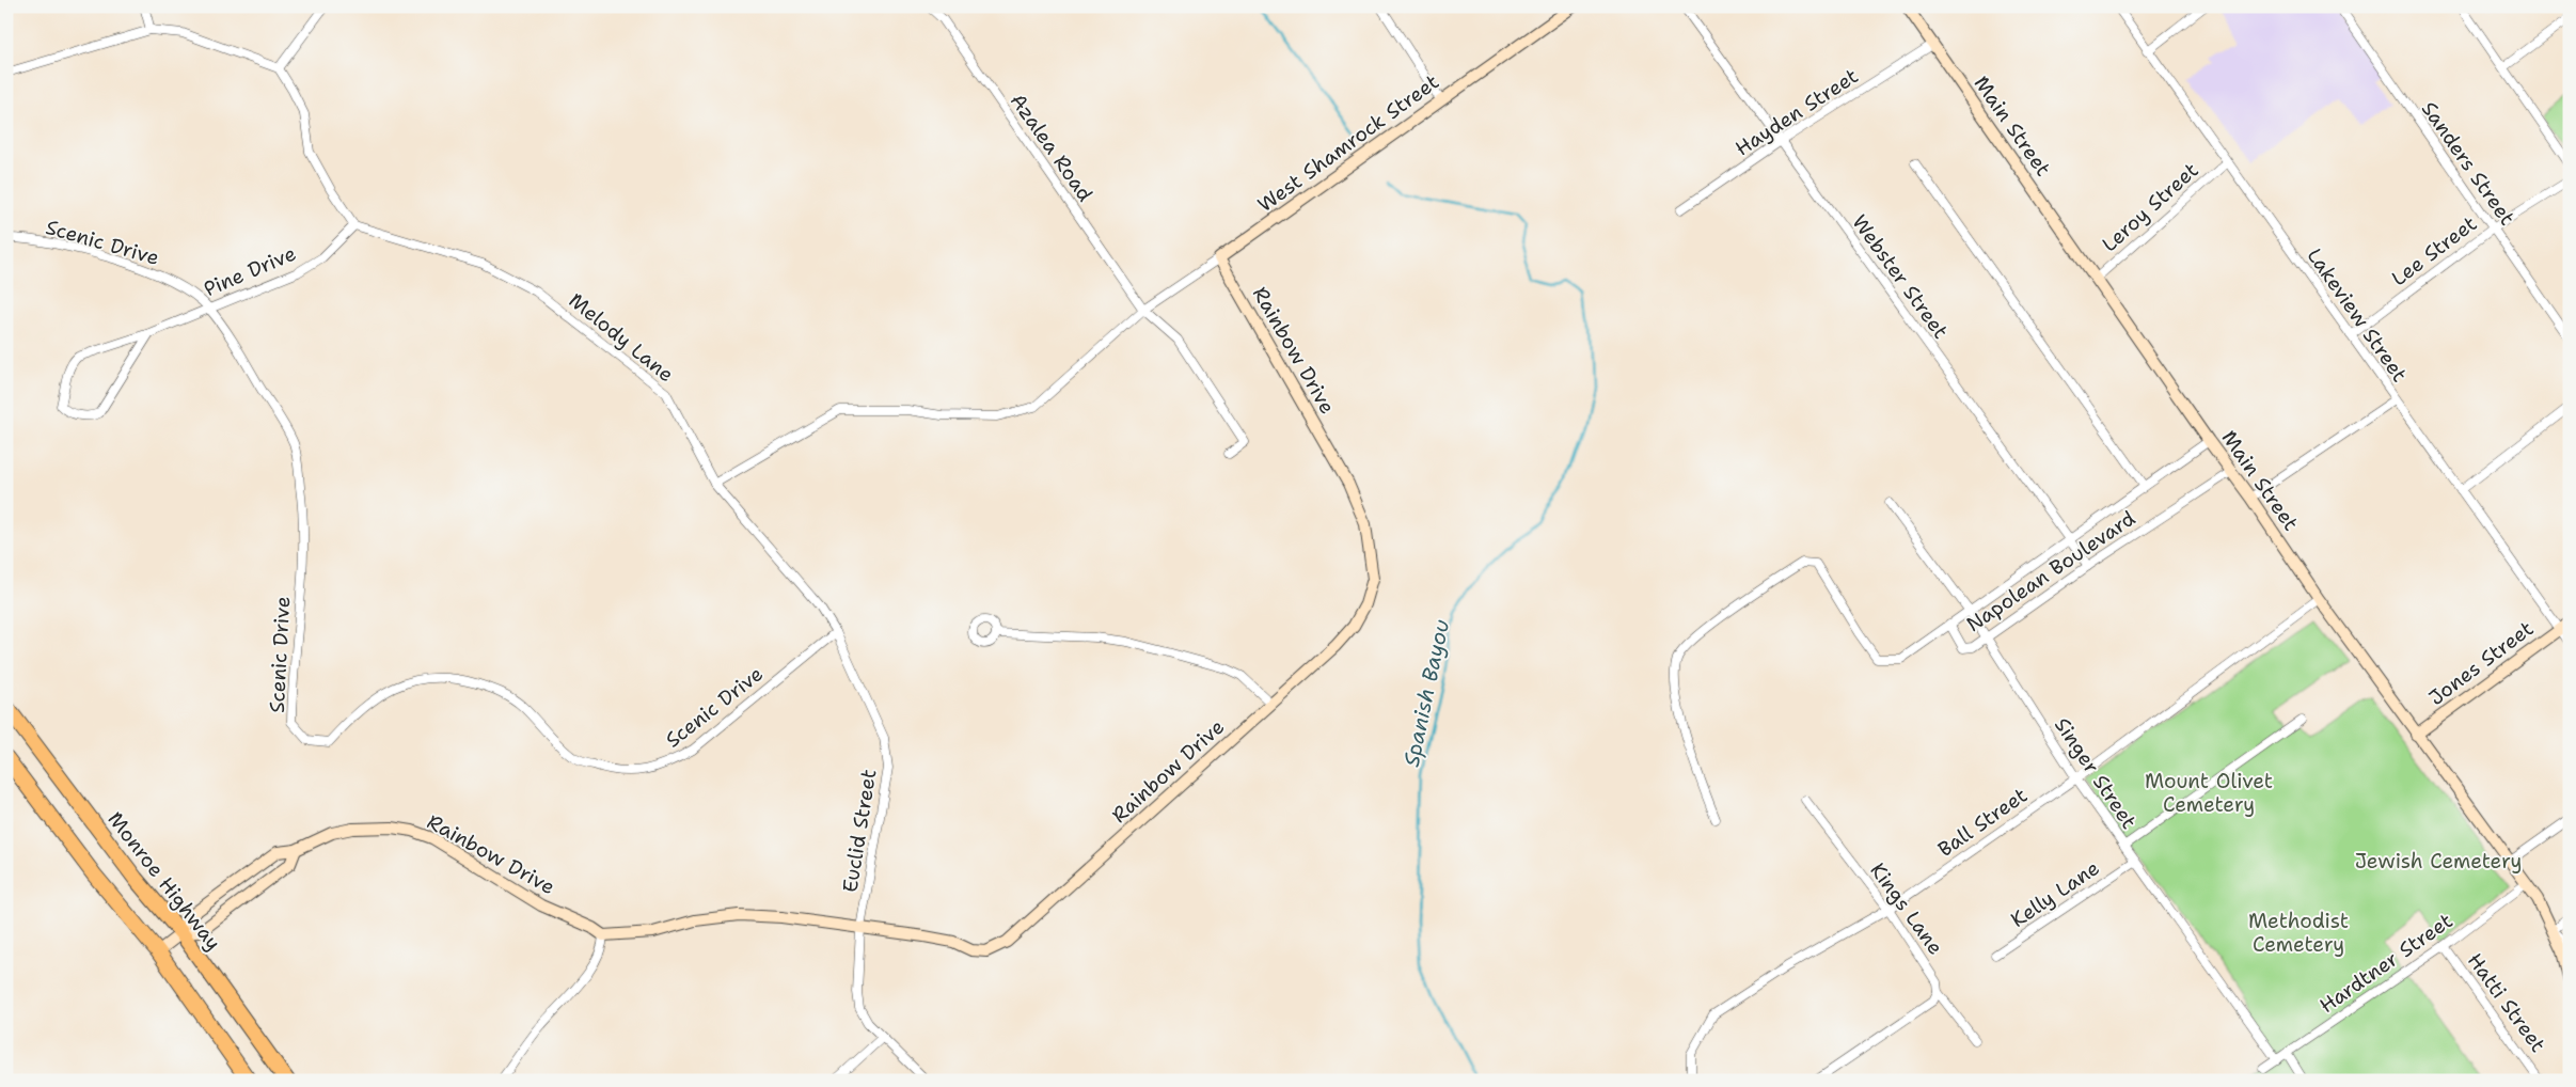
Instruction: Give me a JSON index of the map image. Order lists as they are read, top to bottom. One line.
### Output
{"streets":{"highway":["Monroe Highway"],"street":["Hayden Street","Main Street","West Shamrock Street","Azalea Road","Sanders Street","Leroy Street","Scenic Drive","Lee Street","Pine Drive","Webster Street","Lakeview Street","Melody Lane","Rainbow Drive","Napolean Boulevard","Jones Street","Singer Street","Ball Street","Euclid Street","Kelly Lane","Kings Lane","Hardtner Street","Hatti Street"]},"crossings":[["Hayden Street","Main Street"],["Hayden Street","Webster Street"],["Main Street","Leroy Street"],["Main Street","Napolean Boulevard"],["Main Street","Jones Street"],["Main Street","Ball Street"],["Main Street","Hardtner Street"],["West Shamrock Street","Azalea Road"],["West Shamrock Street","Melody Lane"],["West Shamrock Street","Rainbow Drive"],["Sanders Street","Lee Street"],["Leroy Street","Lakeview Street"],["Scenic Drive","Pine Drive"],["Scenic Drive","Melody Lane"],["Scenic Drive","Euclid Street"],["Lee Street","Lakeview Street"],["Pine Drive","Melody Lane"],["Webster Street","Napolean Boulevard"],["Lakeview Street","Jones Street"],["Melody Lane","Euclid Street"],["Rainbow Drive","Euclid Street"],["Rainbow Drive","Monroe Highway"],["Napolean Boulevard","Singer Street"],["Singer Street","Ball Street"],["Singer Street","Kelly Lane"],["Singer Street","Hardtner Street"],["Ball Street","Kings Lane"],["Hardtner Street","Hatti Street"]],"water":["Spanish Bayou"],"parks":["Mount Olivet Cemetery","Jewish Cemetery","Methodist Cemetery"]}
